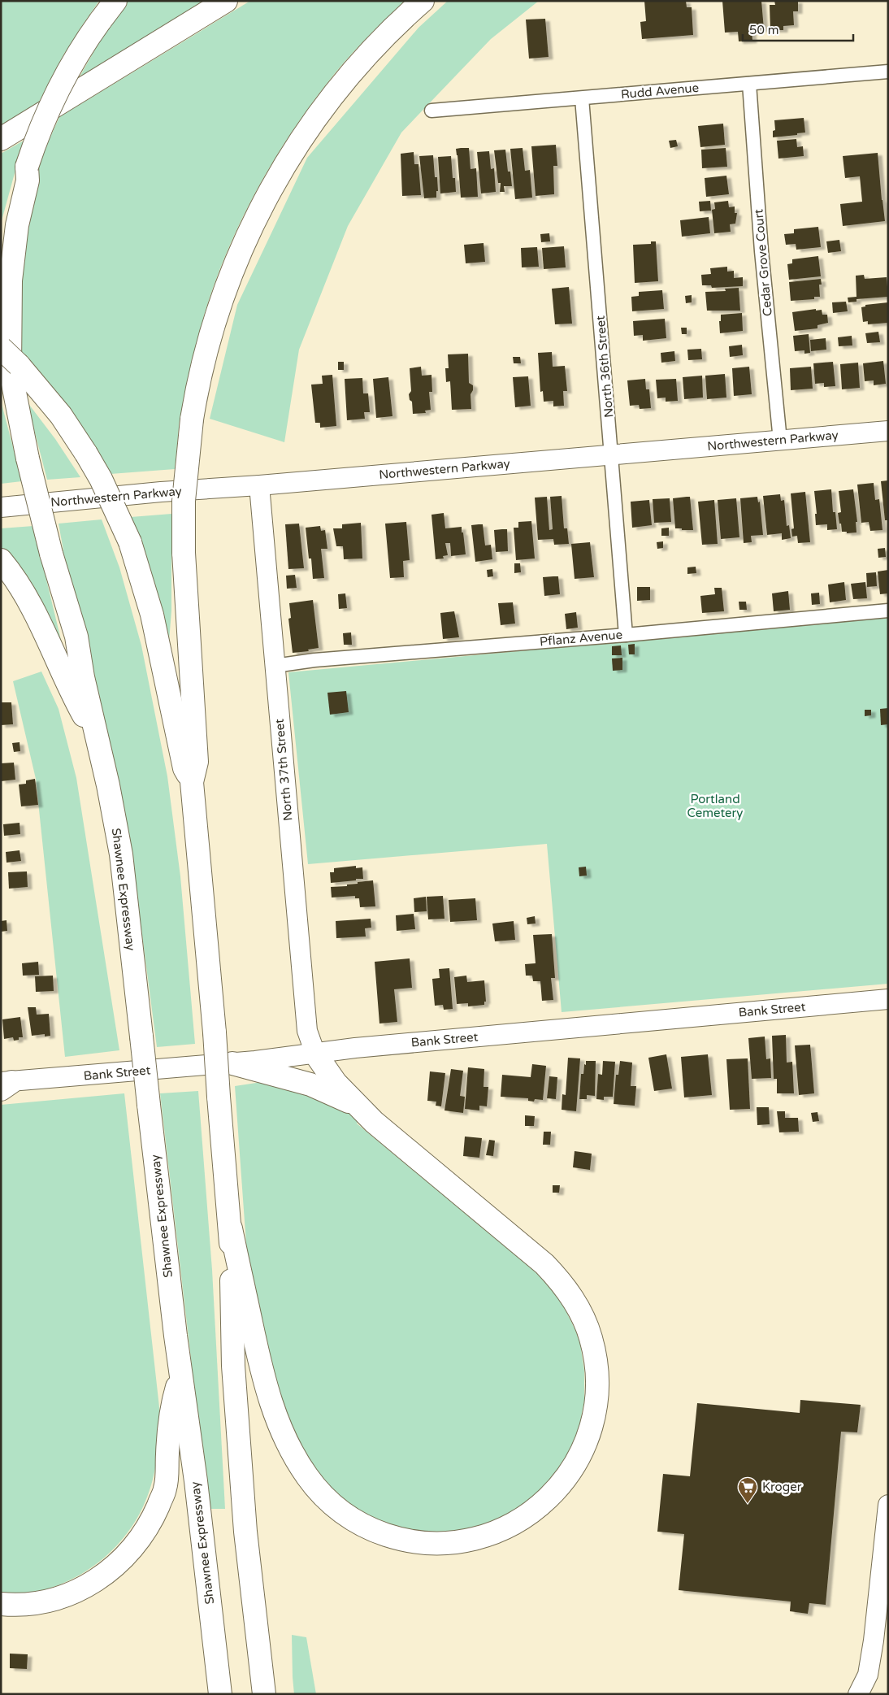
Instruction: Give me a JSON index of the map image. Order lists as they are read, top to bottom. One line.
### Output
{"streets":{"highway":["Shawnee Expressway"],"street":["Rudd Avenue","Cedar Grove Court","North 36th Street","Northwestern Parkway","Pflanz Avenue","North 37th Street","Bank Street"]},"crossings":[["Rudd Avenue","Cedar Grove Court"],["Rudd Avenue","North 36th Street"],["Cedar Grove Court","Northwestern Parkway"],["North 36th Street","Northwestern Parkway"],["North 36th Street","Pflanz Avenue"],["Northwestern Parkway","North 37th Street"],["Pflanz Avenue","North 37th Street"],["North 37th Street","Bank Street"]],"parks":["Portland Cemetery"],"places":{"supermarket":["Kroger"]},"scale_bar":"50 m"}
